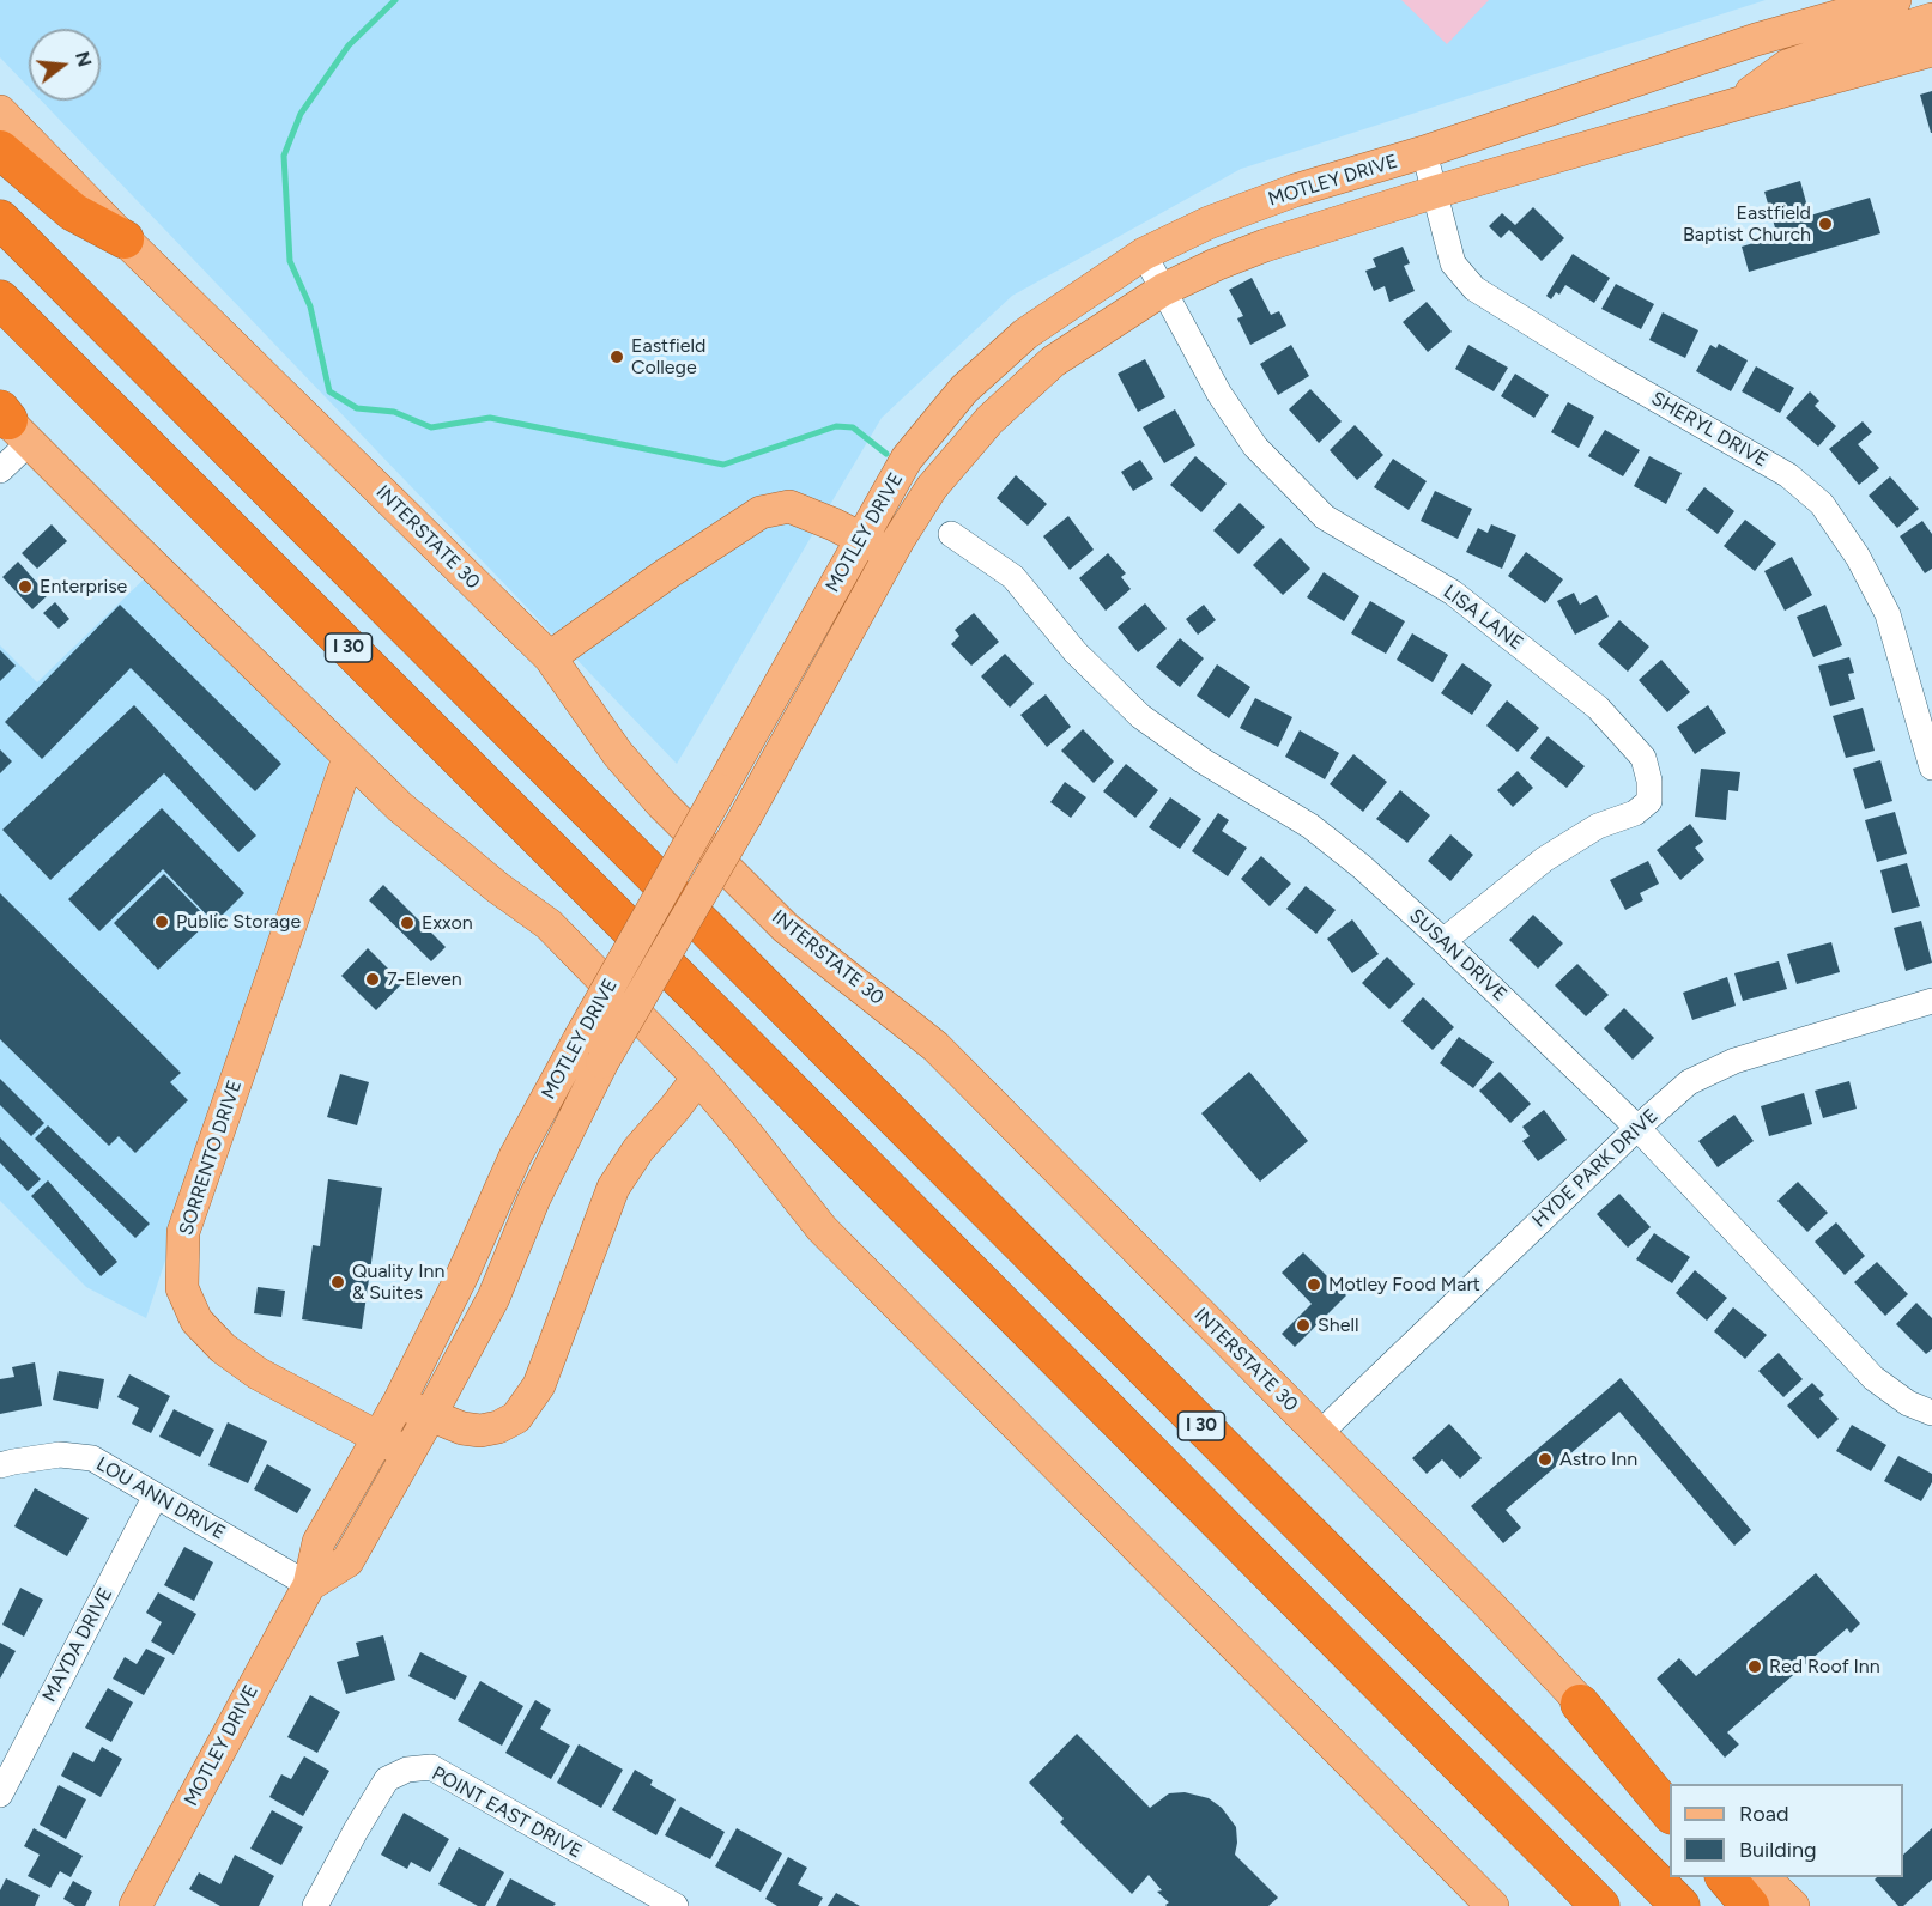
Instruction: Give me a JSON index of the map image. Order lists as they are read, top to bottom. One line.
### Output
{"streets":{"highway":["I 30"],"main road":["MOTLEY DRIVE","INTERSTATE 30","SORRENTO DRIVE"],"street":["SHERYL DRIVE","LISA LANE","SUSAN DRIVE","HYDE PARK DRIVE","LOU ANN DRIVE","MAYDA DRIVE","POINT EAST DRIVE"]},"crossings":[["MOTLEY DRIVE","SHERYL DRIVE"],["MOTLEY DRIVE","LISA LANE"],["MOTLEY DRIVE","SORRENTO DRIVE"],["MOTLEY DRIVE","LOU ANN DRIVE"],["INTERSTATE 30","HYDE PARK DRIVE"],["LISA LANE","SUSAN DRIVE"],["SUSAN DRIVE","HYDE PARK DRIVE"],["LOU ANN DRIVE","MAYDA DRIVE"]],"places":["Eastfield Baptist Church","Eastfield College","Enterprise","Public Storage","Exxon","7-Eleven","Quality Inn & Suites","Motley Food Mart","Shell","Astro Inn","Red Roof Inn"],"legend":["Road","Building"],"north":"right"}
